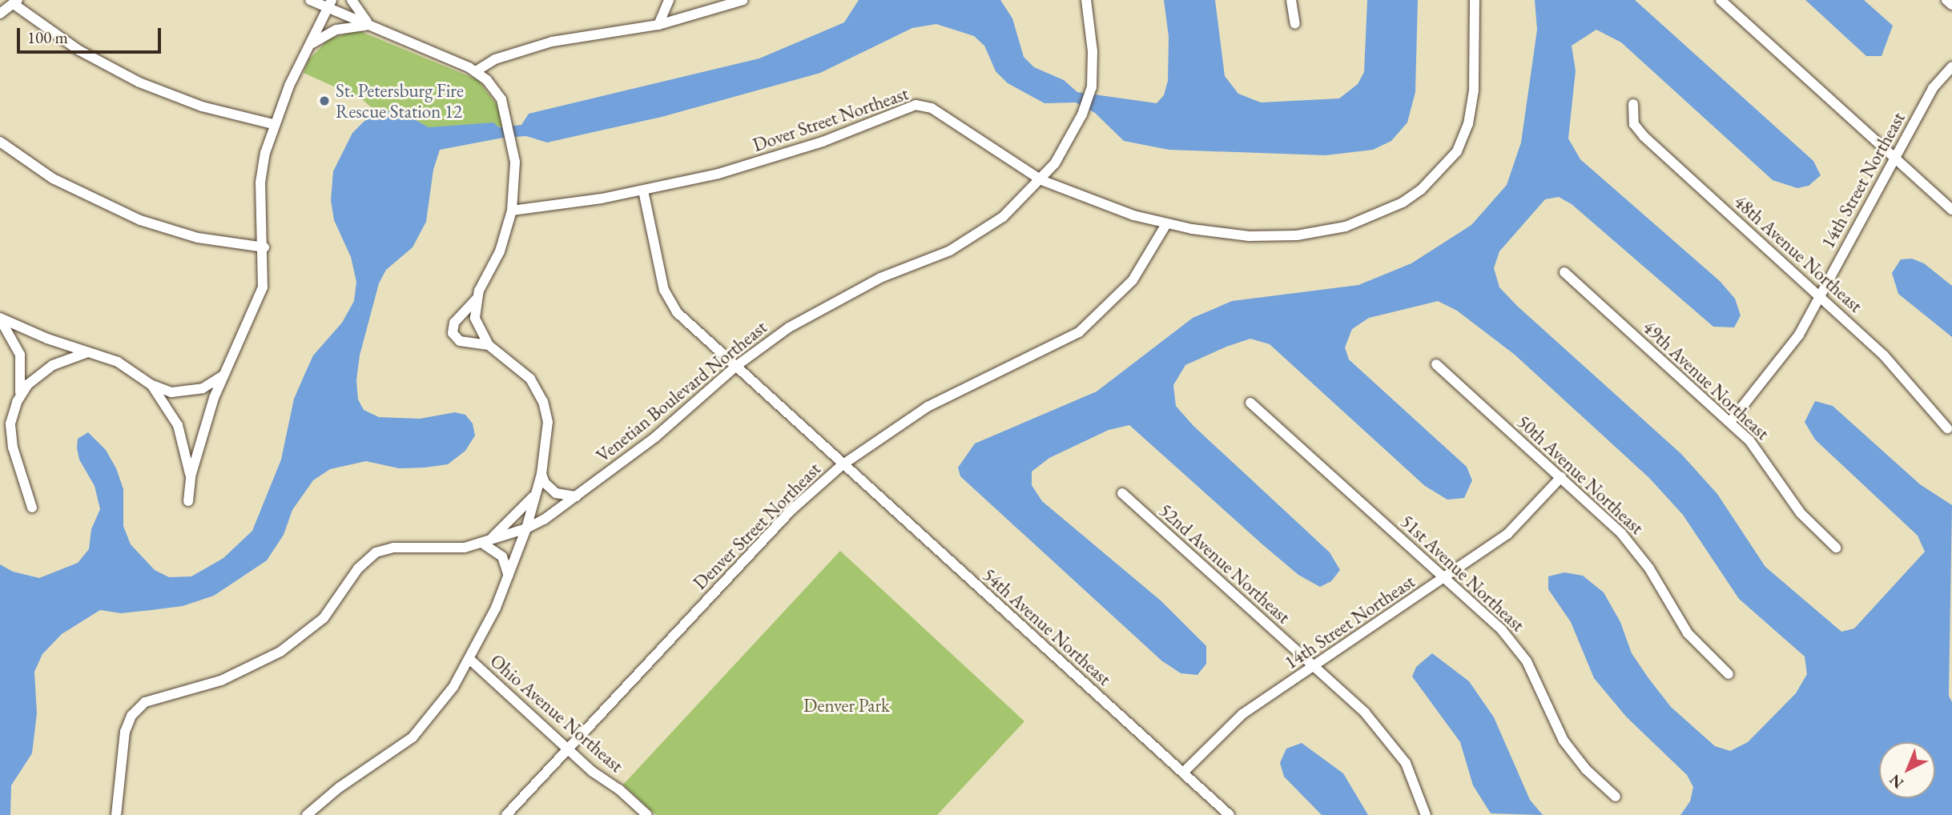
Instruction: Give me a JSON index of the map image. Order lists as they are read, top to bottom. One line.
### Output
{"streets":{"street":["Dover Street Northeast","14th Street Northeast","48th Avenue Northeast","49th Avenue Northeast","Venetian Boulevard Northeast","50th Avenue Northeast","Denver Street Northeast","52nd Avenue Northeast","51st Avenue Northeast","54th Avenue Northeast","Ohio Avenue Northeast"]},"crossings":[["Dover Street Northeast","Venetian Boulevard Northeast"],["Dover Street Northeast","Denver Street Northeast"],["Dover Street Northeast","54th Avenue Northeast"],["14th Street Northeast","48th Avenue Northeast"],["14th Street Northeast","49th Avenue Northeast"],["14th Street Northeast","50th Avenue Northeast"],["14th Street Northeast","52nd Avenue Northeast"],["14th Street Northeast","51st Avenue Northeast"],["14th Street Northeast","54th Avenue Northeast"],["Venetian Boulevard Northeast","54th Avenue Northeast"],["Denver Street Northeast","54th Avenue Northeast"],["Denver Street Northeast","Ohio Avenue Northeast"]],"parks":["Denver Park"],"places":["St. Petersburg Fire Rescue Station 12"],"scale_bar":"100 m","north":"bottom left"}
